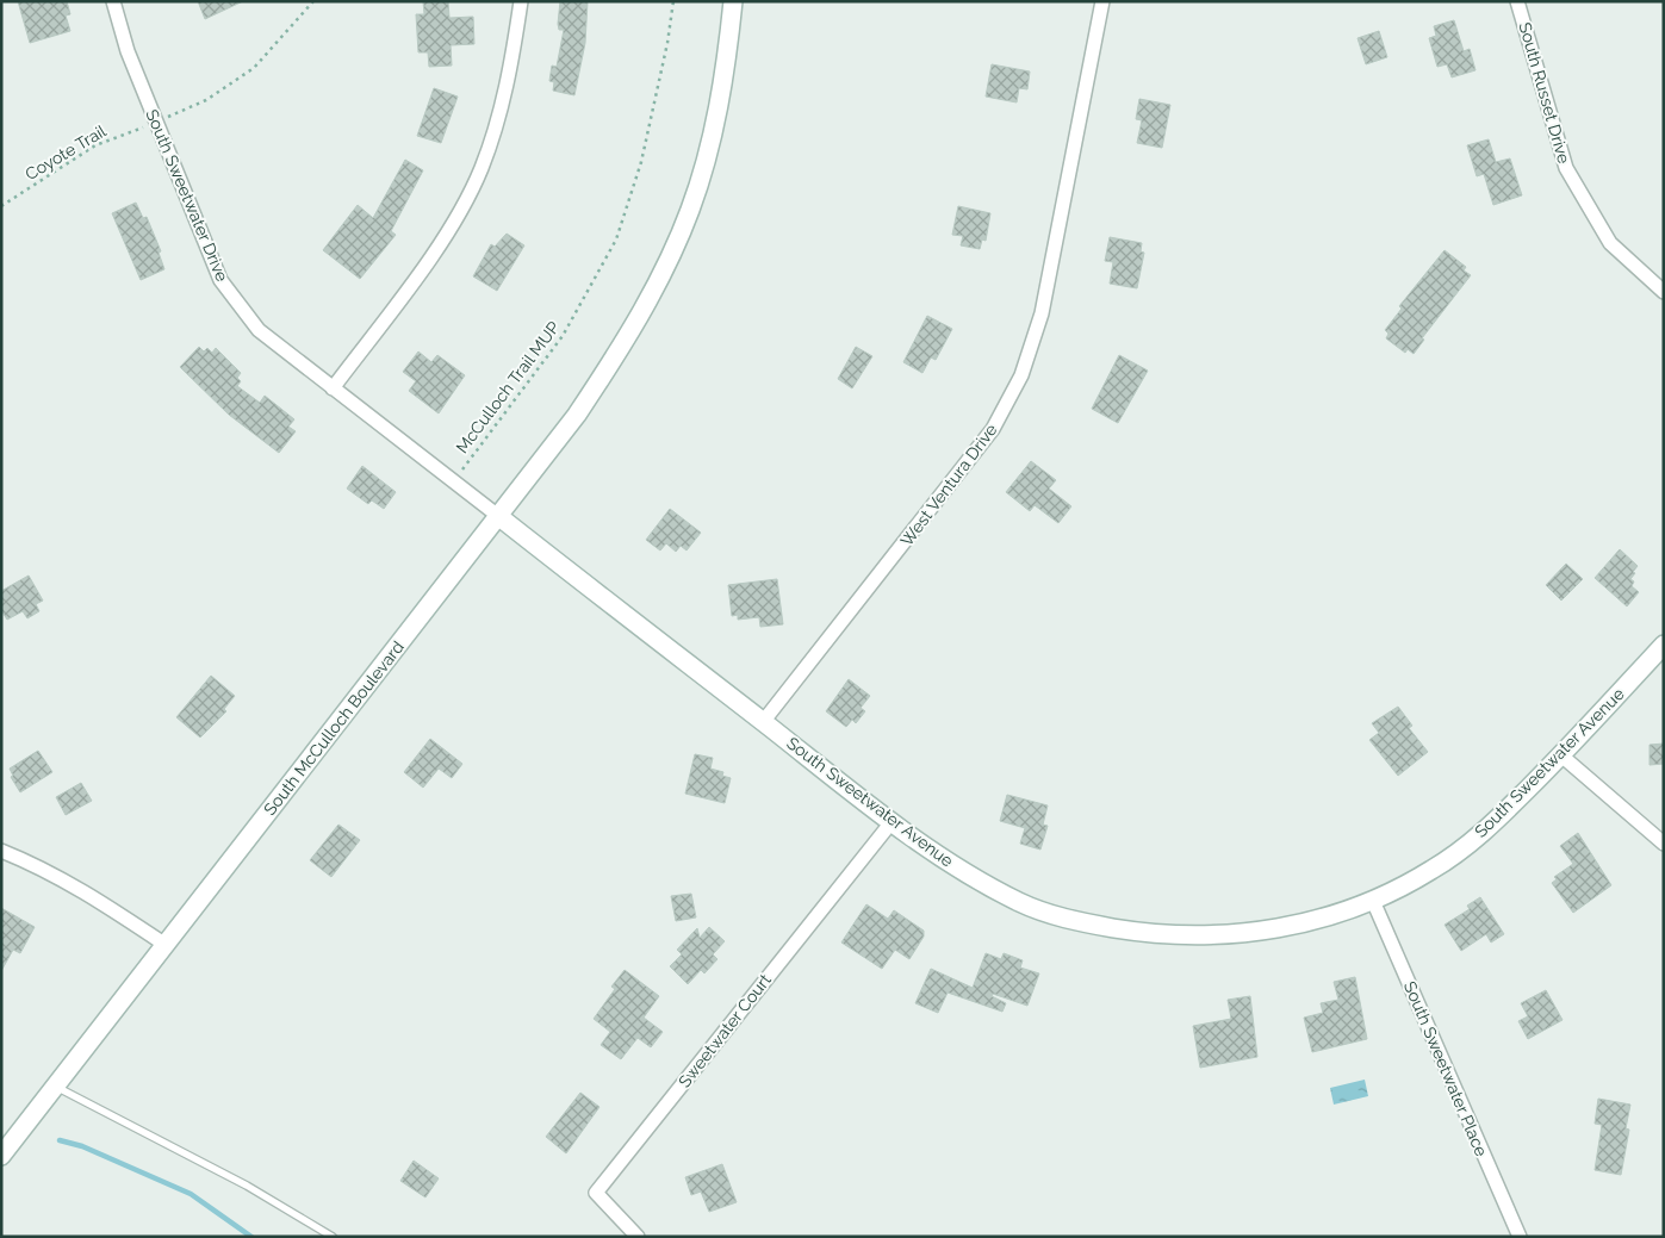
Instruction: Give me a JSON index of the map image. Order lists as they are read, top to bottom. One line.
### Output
{"streets":{"street":["South Russet Drive","South Sweetwater Drive","West Ventura Drive","South McCulloch Boulevard","South Sweetwater Avenue","Sweetwater Court","South Sweetwater Place"],"path":["Coyote Trail","McCulloch Trail MUP"]},"crossings":[["Coyote Trail","South Sweetwater Drive"],["South Sweetwater Drive","McCulloch Trail MUP"],["South Sweetwater Drive","South McCulloch Boulevard"],["South Sweetwater Drive","South Sweetwater Avenue"],["West Ventura Drive","South Sweetwater Avenue"],["South McCulloch Boulevard","South Sweetwater Avenue"],["South Sweetwater Avenue","Sweetwater Court"],["South Sweetwater Avenue","South Sweetwater Place"]]}
